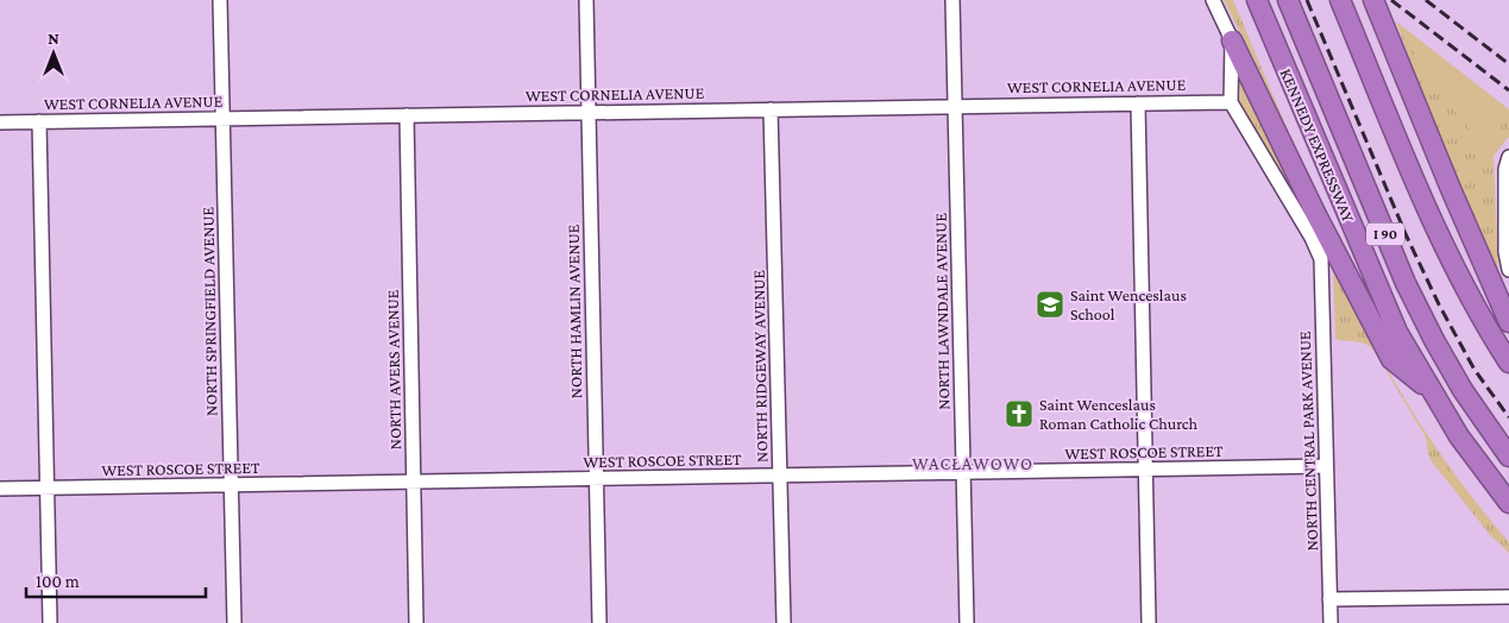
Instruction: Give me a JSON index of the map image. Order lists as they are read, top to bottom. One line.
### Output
{"streets":{"highway":["KENNEDY EXPRESSWAY","I 90"],"street":["WEST CORNELIA AVENUE","NORTH SPRINGFIELD AVENUE","NORTH HAMLIN AVENUE","NORTH LAWNDALE AVENUE","NORTH RIDGEWAY AVENUE","NORTH AVERS AVENUE","NORTH CENTRAL PARK AVENUE","WEST ROSCOE STREET"]},"crossings":[["WEST CORNELIA AVENUE","NORTH SPRINGFIELD AVENUE"],["WEST CORNELIA AVENUE","NORTH HAMLIN AVENUE"],["WEST CORNELIA AVENUE","NORTH LAWNDALE AVENUE"],["WEST CORNELIA AVENUE","NORTH RIDGEWAY AVENUE"],["WEST CORNELIA AVENUE","NORTH AVERS AVENUE"],["WEST CORNELIA AVENUE","NORTH CENTRAL PARK AVENUE"],["NORTH SPRINGFIELD AVENUE","WEST ROSCOE STREET"],["NORTH HAMLIN AVENUE","WEST ROSCOE STREET"],["NORTH LAWNDALE AVENUE","WEST ROSCOE STREET"],["NORTH RIDGEWAY AVENUE","WEST ROSCOE STREET"],["NORTH AVERS AVENUE","WEST ROSCOE STREET"],["NORTH CENTRAL PARK AVENUE","WEST ROSCOE STREET"]],"districts":["WACŁAWOWO"],"places":{"school or university":["Saint Wenceslaus School"],"church":["Saint Wenceslaus Roman Catholic Church"]},"scale_bar":"100 m","north":"top"}
